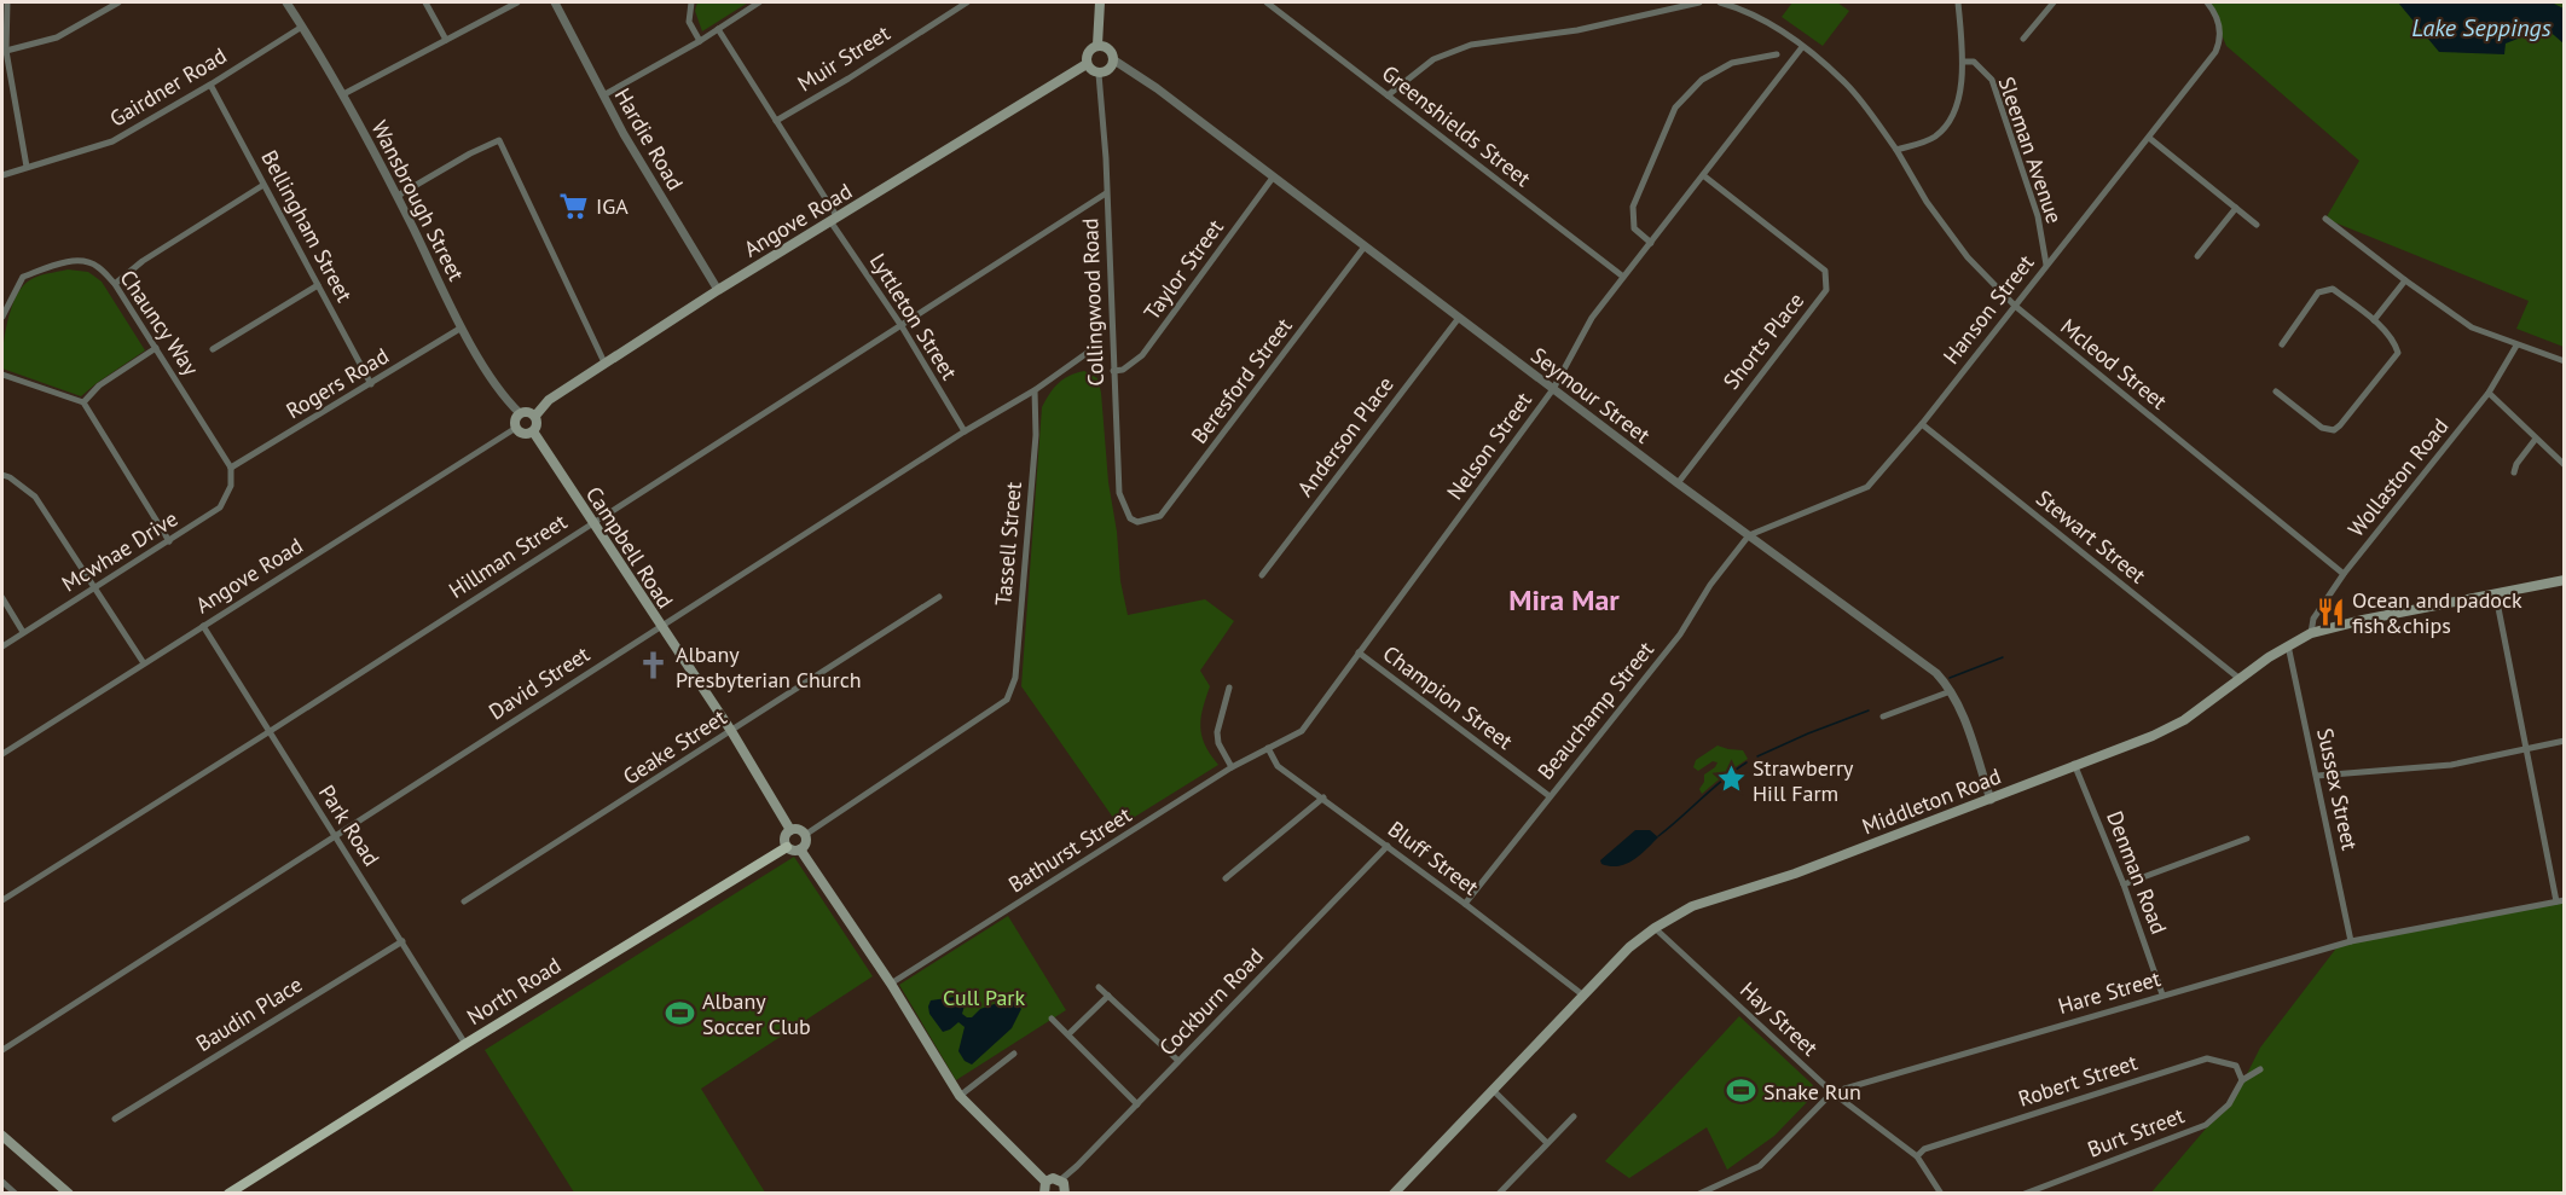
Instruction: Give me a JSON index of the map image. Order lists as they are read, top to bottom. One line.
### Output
{"streets":{"main road":["Angove Road","Campbell Road","Middleton Road","North Road"],"street":["Muir Street","Gairdner Road","Greenshields Street","Hardie Road","Sleeman Avenue","Wansbrough Street","Bellingham Street","Taylor Street","Collingwood Road","Hanson Street","Lyttleton Street","Chauncy Way","Shorts Place","Mcleod Street","Beresford Street","Rogers Road","Seymour Street","Anderson Place","Nelson Street","Wollaston Road","Stewart Street","Tassell Street","Mcwhae Drive","Hillman Street","David Street","Champion Street","Beauchamp Street","Geake Street","Sussex Street","Park Road","Bathurst Street","Bluff Street","Denman Road","Hare Street","Cockburn Road","Baudin Place","Hay Street","Robert Street","Burt Street"]},"crossings":[["Muir Street","Lyttleton Street"],["Gairdner Road","Wansbrough Street"],["Gairdner Road","Bellingham Street"],["Greenshields Street","Nelson Street"],["Hardie Road","Angove Road"],["Sleeman Avenue","Hanson Street"],["Wansbrough Street","Angove Road"],["Wansbrough Street","Rogers Road"],["Wansbrough Street","Campbell Road"],["Angove Road","Collingwood Road"],["Angove Road","Lyttleton Street"],["Angove Road","Seymour Street"],["Angove Road","Campbell Road"],["Angove Road","Park Road"],["Bellingham Street","Rogers Road"],["Taylor Street","Collingwood Road"],["Taylor Street","Seymour Street"],["Collingwood Road","Beresford Street"],["Collingwood Road","Seymour Street"],["Collingwood Road","Hillman Street"],["Hanson Street","Mcleod Street"],["Hanson Street","Seymour Street"],["Hanson Street","Stewart Street"],["Hanson Street","Beauchamp Street"],["Lyttleton Street","Hillman Street"],["Lyttleton Street","David Street"],["Chauncy Way","Rogers Road"],["Chauncy Way","Mcwhae Drive"],["Shorts Place","Seymour Street"],["Shorts Place","Nelson Street"],["Mcleod Street","Nelson Street"],["Mcleod Street","Wollaston Road"],["Beresford Street","Seymour Street"],["Rogers Road","Mcwhae Drive"],["Seymour Street","Anderson Place"],["Seymour Street","Nelson Street"],["Seymour Street","Beauchamp Street"],["Seymour Street","Middleton Road"],["Nelson Street","Champion Street"],["Nelson Street","Bathurst Street"],["Nelson Street","Bluff Street"],["Wollaston Road","Middleton Road"],["Stewart Street","Middleton Road"],["Tassell Street","Campbell Road"],["Tassell Street","David Street"],["Tassell Street","North Road"],["Campbell Road","Hillman Street"],["Campbell Road","David Street"],["Campbell Road","Geake Street"],["Campbell Road","North Road"],["Hillman Street","Park Road"],["David Street","Park Road"],["Champion Street","Beauchamp Street"],["Beauchamp Street","Bluff Street"],["Sussex Street","Middleton Road"],["Sussex Street","Hare Street"],["Middleton Road","Bluff Street"],["Middleton Road","Denman Road"],["Middleton Road","Hay Street"],["Park Road","North Road"],["Park Road","Baudin Place"],["Bathurst Street","Bluff Street"],["Bluff Street","Cockburn Road"],["Denman Road","Hare Street"],["Hare Street","Hay Street"],["Hay Street","Robert Street"],["Robert Street","Burt Street"]],"districts":["Mira Mar"],"water":["Lake Seppings"],"parks":["Cull Park"],"places":{"supermarket":["IGA"],"restaurant":["Ocean and padock fish&chips"],"church":["Albany Presbyterian Church"],"place":["Strawberry Hill Farm"],"sports":["Albany Soccer Club","Snake Run"]}}
